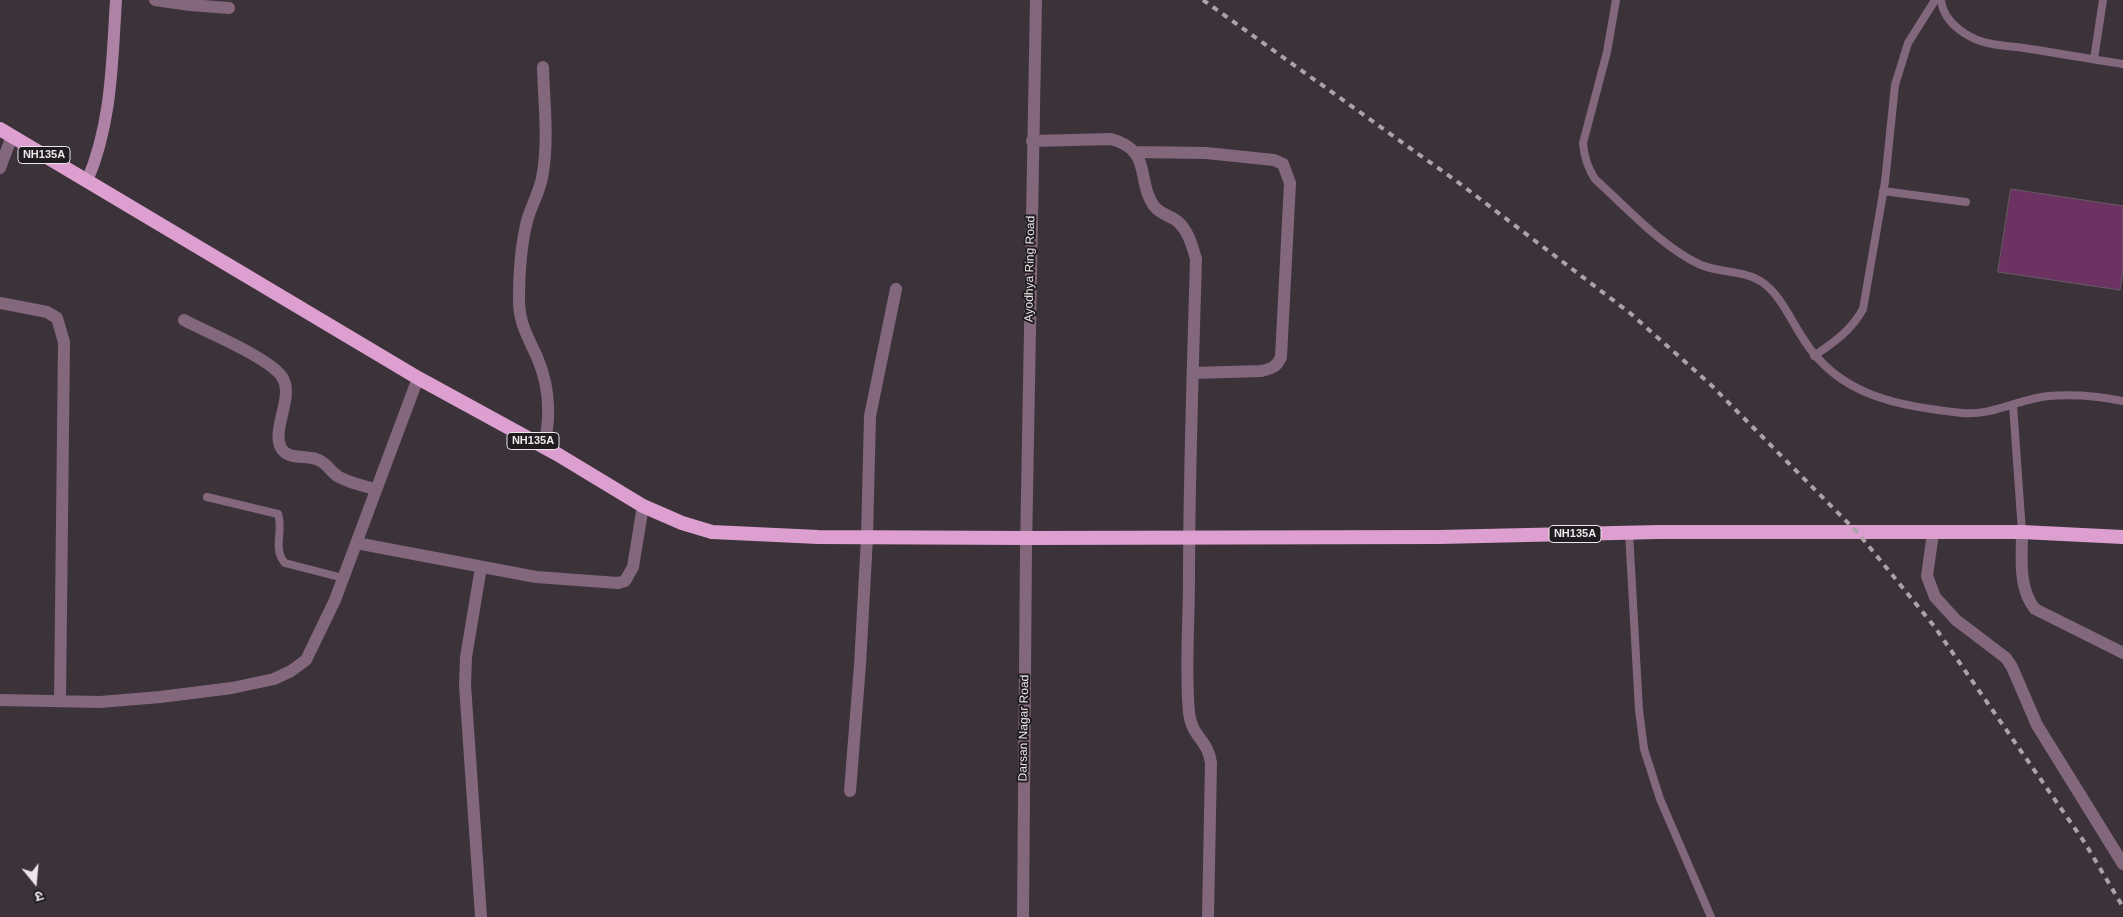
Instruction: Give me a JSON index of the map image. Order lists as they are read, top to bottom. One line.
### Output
{"streets":{"highway":["NH135A"],"street":["Ayodhya Ring Road","Darsan Nagar Road"]},"crossings":[["NH135A","Ayodhya Ring Road"],["NH135A","Darsan Nagar Road"],["Ayodhya Ring Road","Darsan Nagar Road"]],"north":"bottom"}
